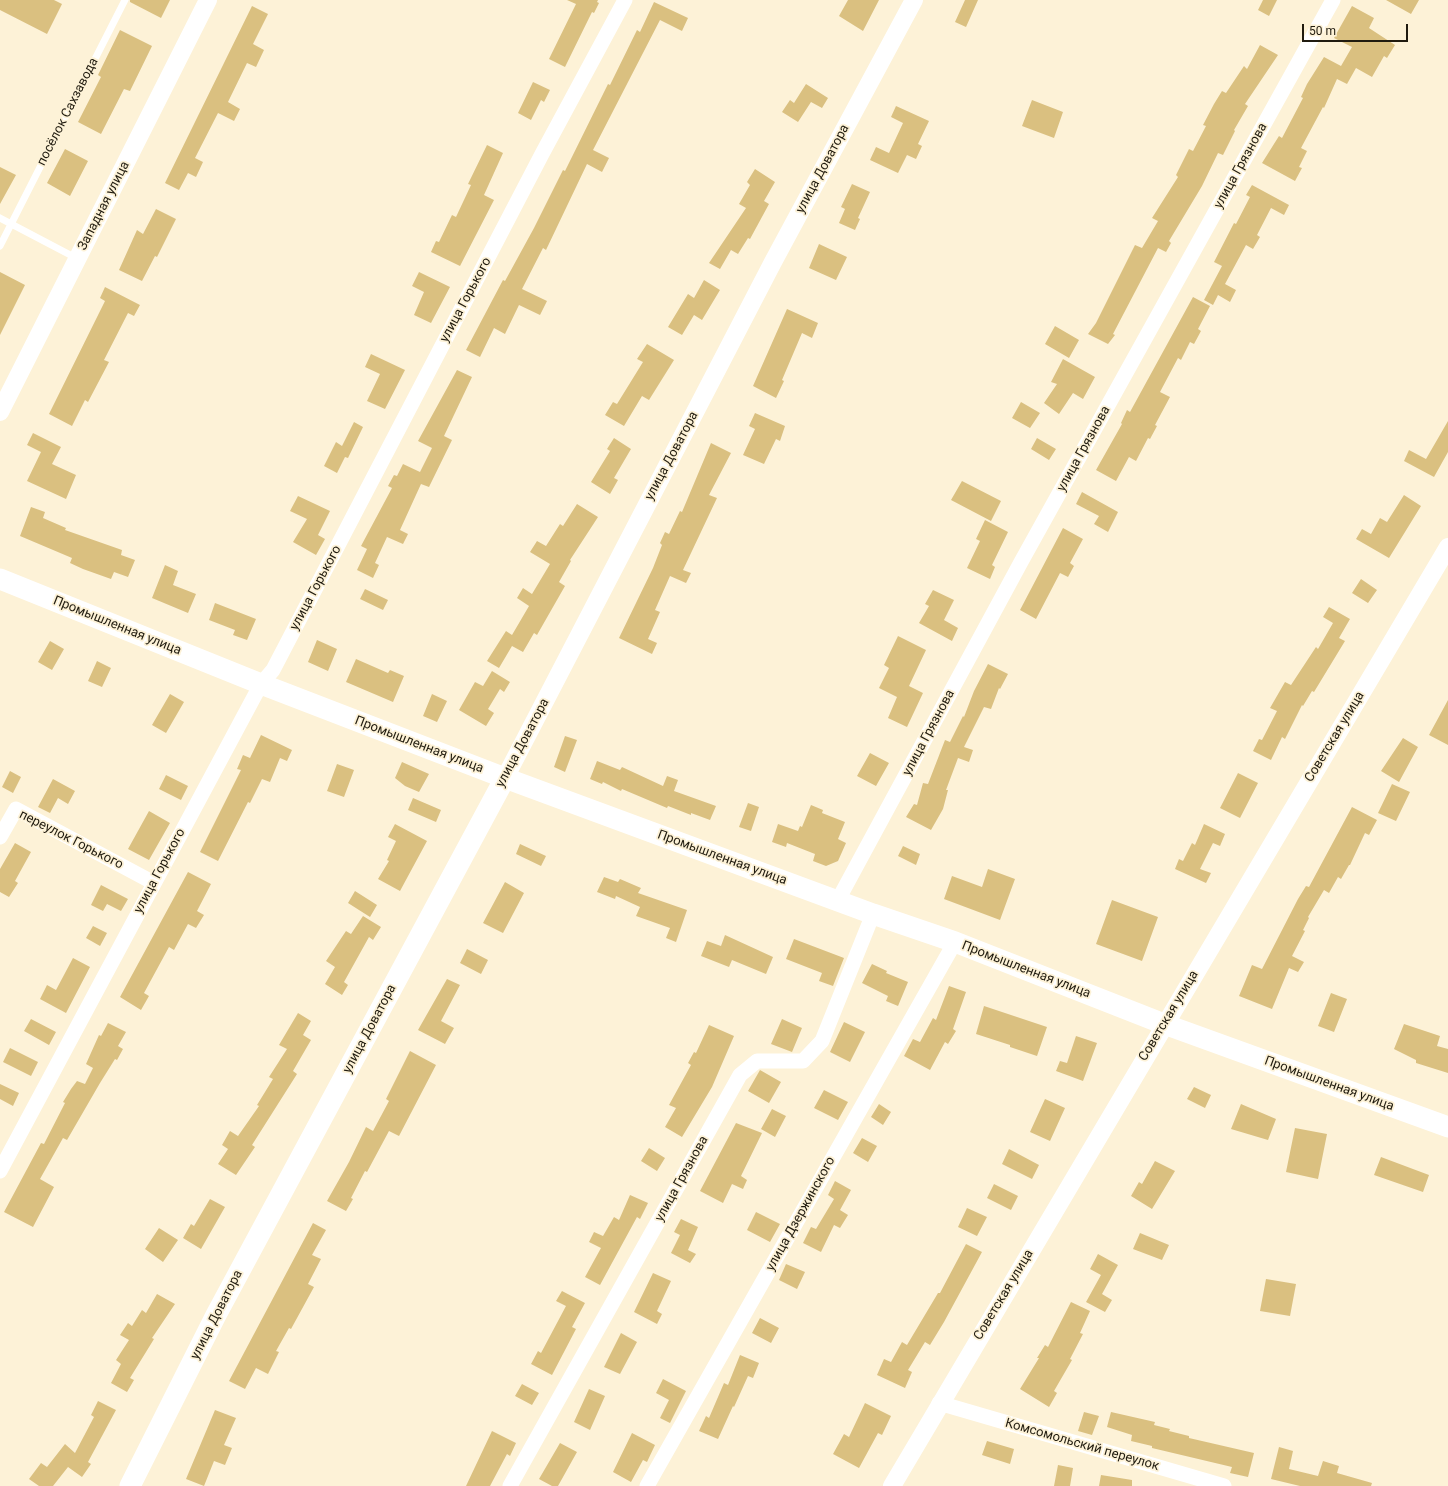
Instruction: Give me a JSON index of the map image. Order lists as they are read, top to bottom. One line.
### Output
{"streets":{"main road":["улица Доватора","Промышленная улица"],"street":["улица Грязнова","Западная улица","улица Горького","Советская улица","переулок Горького","улица Дзержинского","Комсомольский переулок"],"lane":["посёлок Сахзавода"]},"crossings":[["улица Грязнова","Промышленная улица"],["улица Доватора","Промышленная улица"],["улица Горького","Промышленная улица"],["улица Горького","переулок Горького"],["Промышленная улица","Советская улица"],["Промышленная улица","улица Дзержинского"],["Советская улица","Комсомольский переулок"]],"scale_bar":"50 m"}
